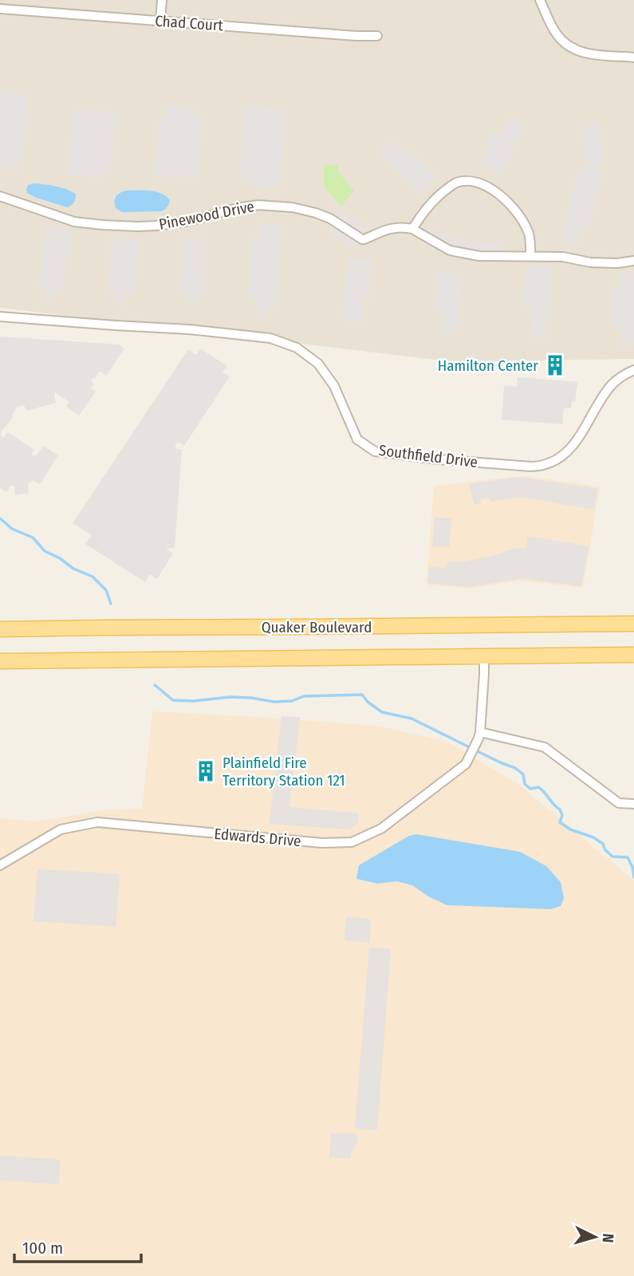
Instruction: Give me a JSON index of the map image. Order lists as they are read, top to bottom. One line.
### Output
{"streets":{"main road":["Quaker Boulevard"],"street":["Chad Court","Pinewood Drive","Southfield Drive","Edwards Drive"]},"crossings":[["Quaker Boulevard","Edwards Drive"]],"places":{"building":["Hamilton Center","Plainfield Fire Territory Station 121"]},"scale_bar":"100 m","north":"right"}
